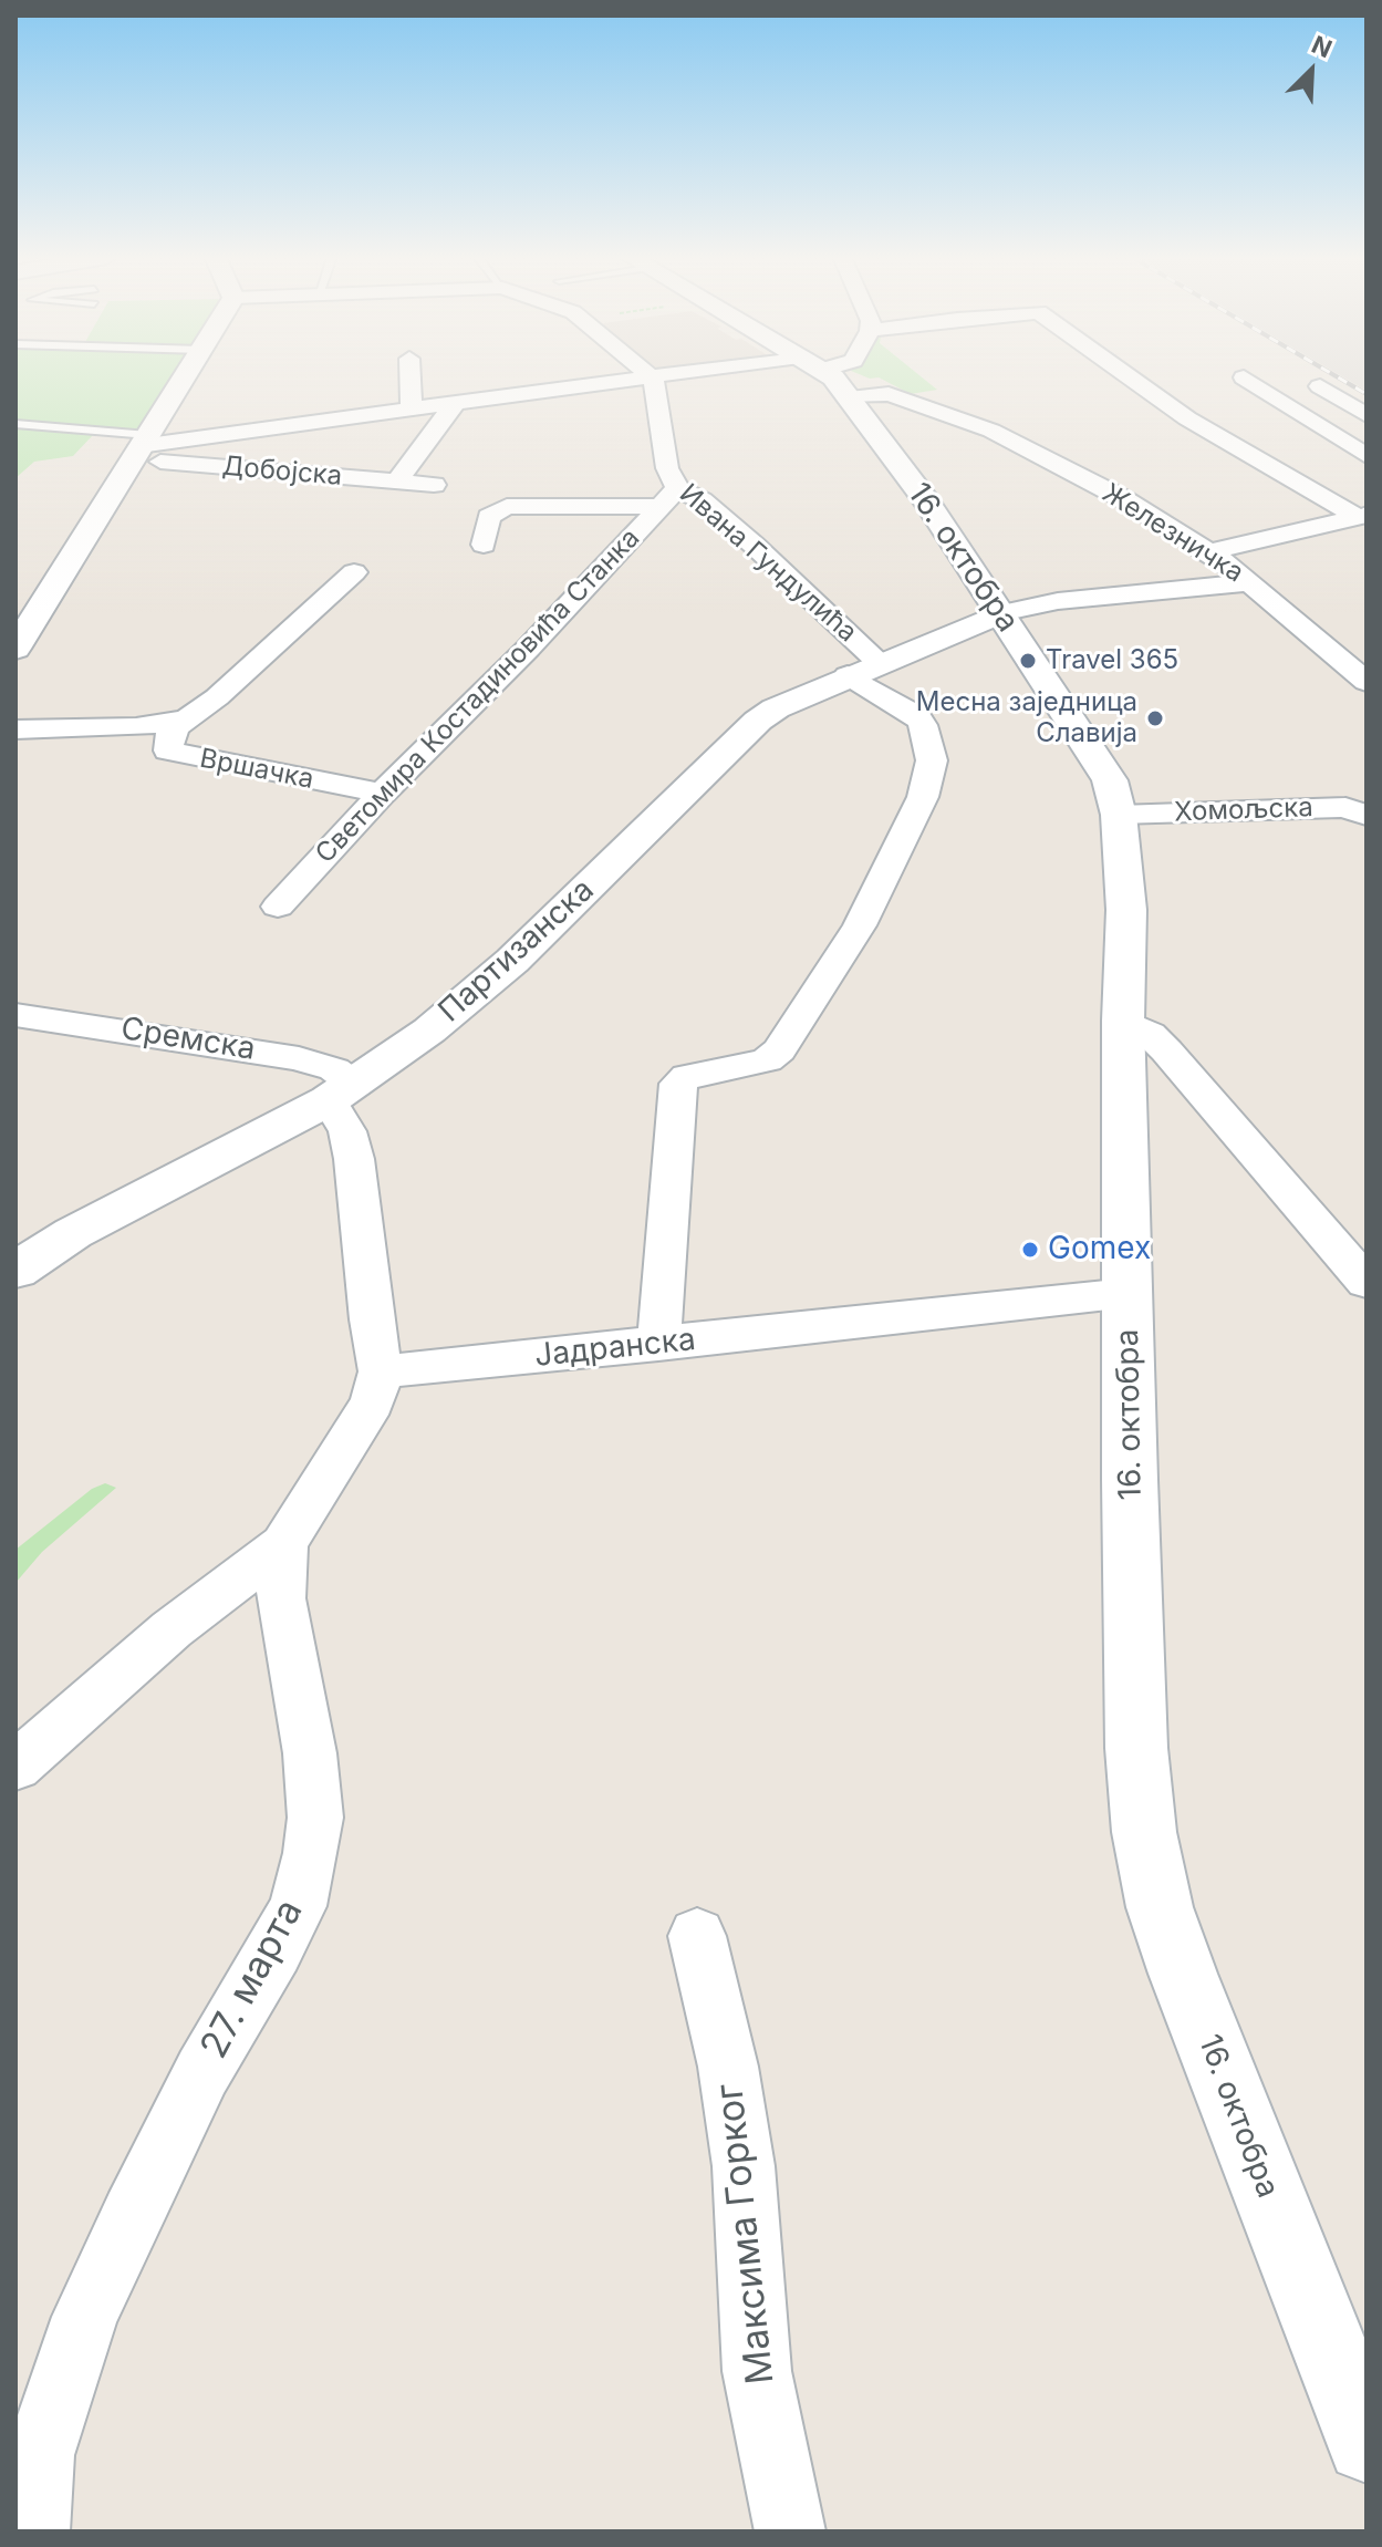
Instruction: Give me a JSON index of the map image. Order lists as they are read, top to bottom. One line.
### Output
{"streets":{"main road":["16. октобра","Партизанска"],"street":["Добојска","Железничка","Ивана Гундулића","Светомира Костадиновића Станка","Вршачка","Хомољска","Сремска","Јадранска","27. марта","Максима Горког"]},"crossings":[["Железничка","16. октобра"],["16. октобра","Хомољска"],["16. октобра","Партизанска"],["16. октобра","Јадранска"],["Ивана Гундулића","Светомира Костадиновића Станка"],["Ивана Гундулића","Партизанска"],["Ивана Гундулића","Јадранска"],["Светомира Костадиновића Станка","Вршачка"],["Партизанска","Сремска"],["Јадранска","27. марта"]],"places":["Travel 365","Месна заједница Славија","Gomex"],"north":"top right"}
